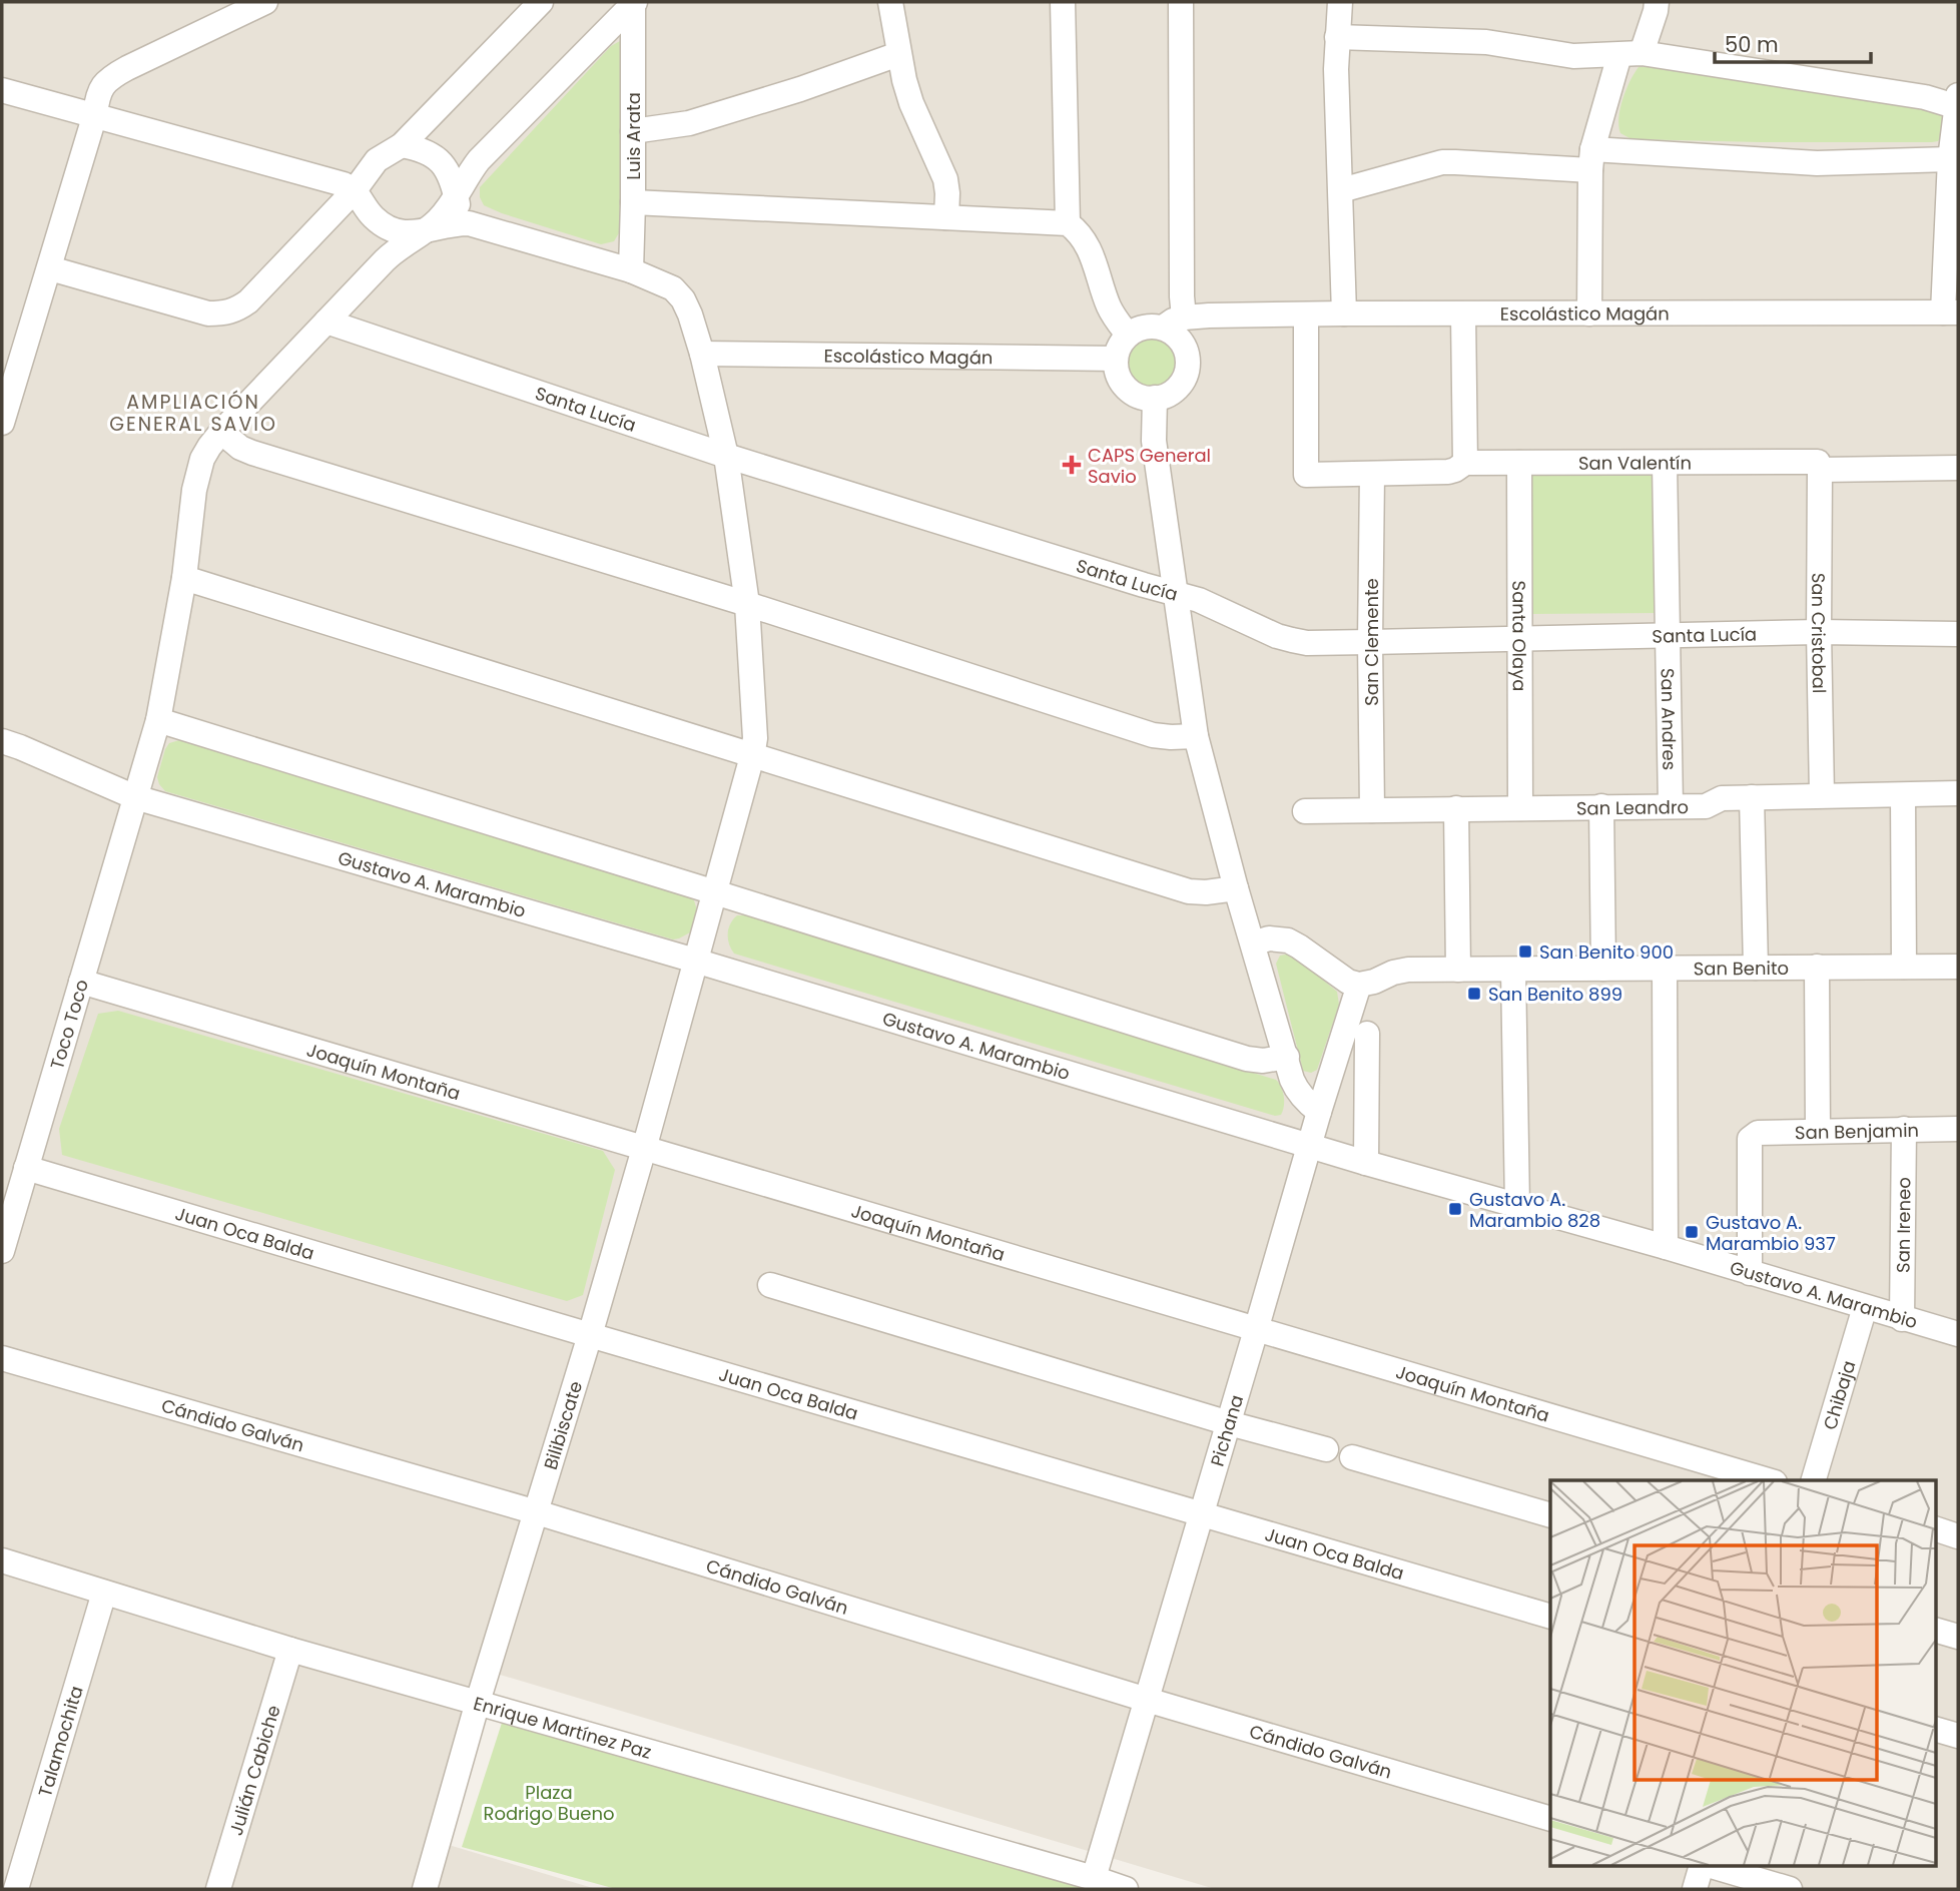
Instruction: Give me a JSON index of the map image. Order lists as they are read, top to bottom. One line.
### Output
{"streets":{"street":["Luis Arata","Escolástico Magán","Santa Lucía","San Valentín","San Cristobal","Santa Olaya","San Clemente","San Andres","San Leandro","Gustavo A. Marambio","San Benito","Toco Toco","Joaquín Montaña","San Benjamin","San Ireneo","Juan Oca Balda","Chibaja","Cándido Galván","Bilibiscate","Pichana","Enrique Martínez Paz","Talamochita","Julián Cabiche"]},"crossings":[["Luis Arata","Bilibiscate"],["Escolástico Magán","San Valentín"],["Escolástico Magán","Bilibiscate"],["Santa Lucía","San Cristobal"],["Santa Lucía","Santa Olaya"],["Santa Lucía","San Clemente"],["Santa Lucía","San Andres"],["Santa Lucía","Toco Toco"],["Santa Lucía","Bilibiscate"],["San Valentín","San Cristobal"],["San Valentín","Santa Olaya"],["San Valentín","San Clemente"],["San Valentín","San Andres"],["San Cristobal","San Leandro"],["Santa Olaya","San Leandro"],["San Clemente","San Leandro"],["San Andres","San Leandro"],["Gustavo A. Marambio","Toco Toco"],["Gustavo A. Marambio","San Benjamin"],["Gustavo A. Marambio","San Ireneo"],["Gustavo A. Marambio","Chibaja"],["Gustavo A. Marambio","Bilibiscate"],["Gustavo A. Marambio","Pichana"],["San Benito","Pichana"],["Toco Toco","Joaquín Montaña"],["Toco Toco","Juan Oca Balda"],["Joaquín Montaña","Bilibiscate"],["Joaquín Montaña","Pichana"],["San Benjamin","San Ireneo"],["Juan Oca Balda","Bilibiscate"],["Juan Oca Balda","Pichana"],["Cándido Galván","Bilibiscate"],["Cándido Galván","Pichana"],["Bilibiscate","Enrique Martínez Paz"],["Pichana","Enrique Martínez Paz"],["Enrique Martínez Paz","Talamochita"],["Enrique Martínez Paz","Julián Cabiche"]],"districts":["AMPLIACIÓN GENERAL SAVIO"],"parks":["Plaza Rodrigo Bueno"],"places":{"health":["CAPS General Savio"],"transit":["San Benito 900","San Benito 899","Gustavo A. Marambio 828","Gustavo A. Marambio 937"]},"scale_bar":"50 m"}
